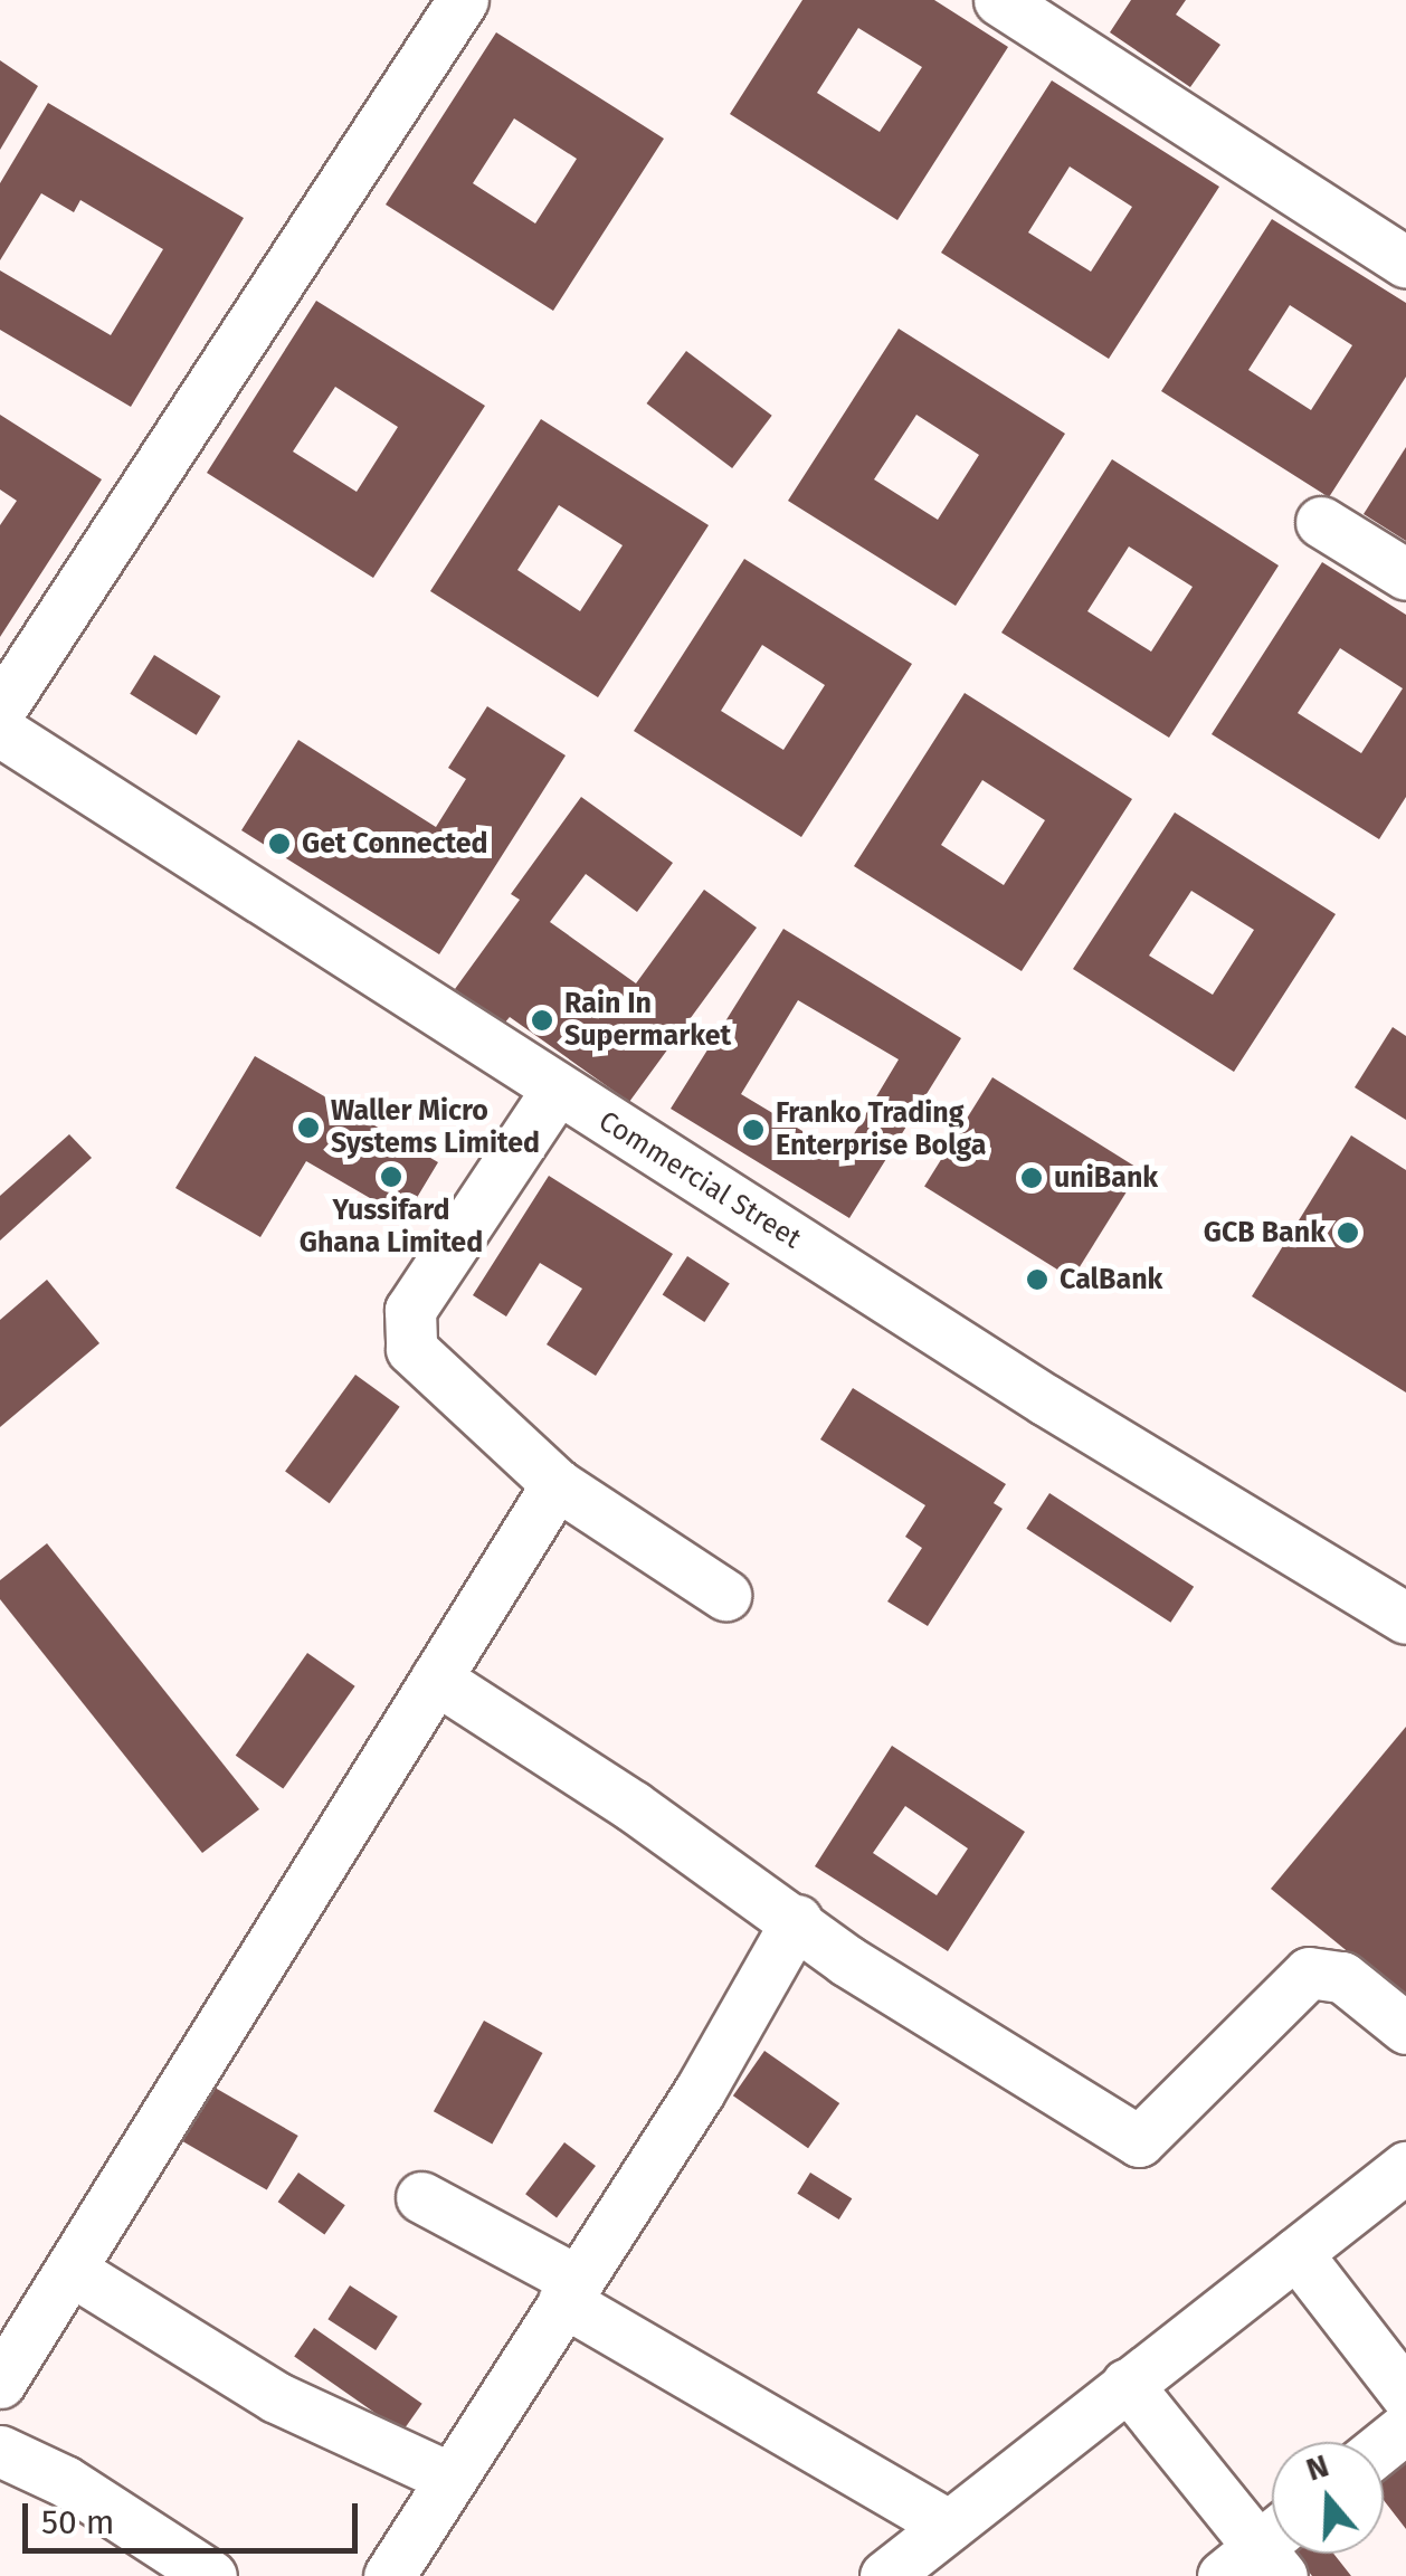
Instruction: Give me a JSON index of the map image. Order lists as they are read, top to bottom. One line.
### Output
{"streets":{"street":["Commercial Street"]},"places":["Get Connected","Rain In Supermarket","Waller Micro Systems Limited","Franko Trading Enterprise Bolga","Yussifard Ghana Limited","uniBank","GCB Bank","CalBank"],"scale_bar":"50 m","north":"top"}
